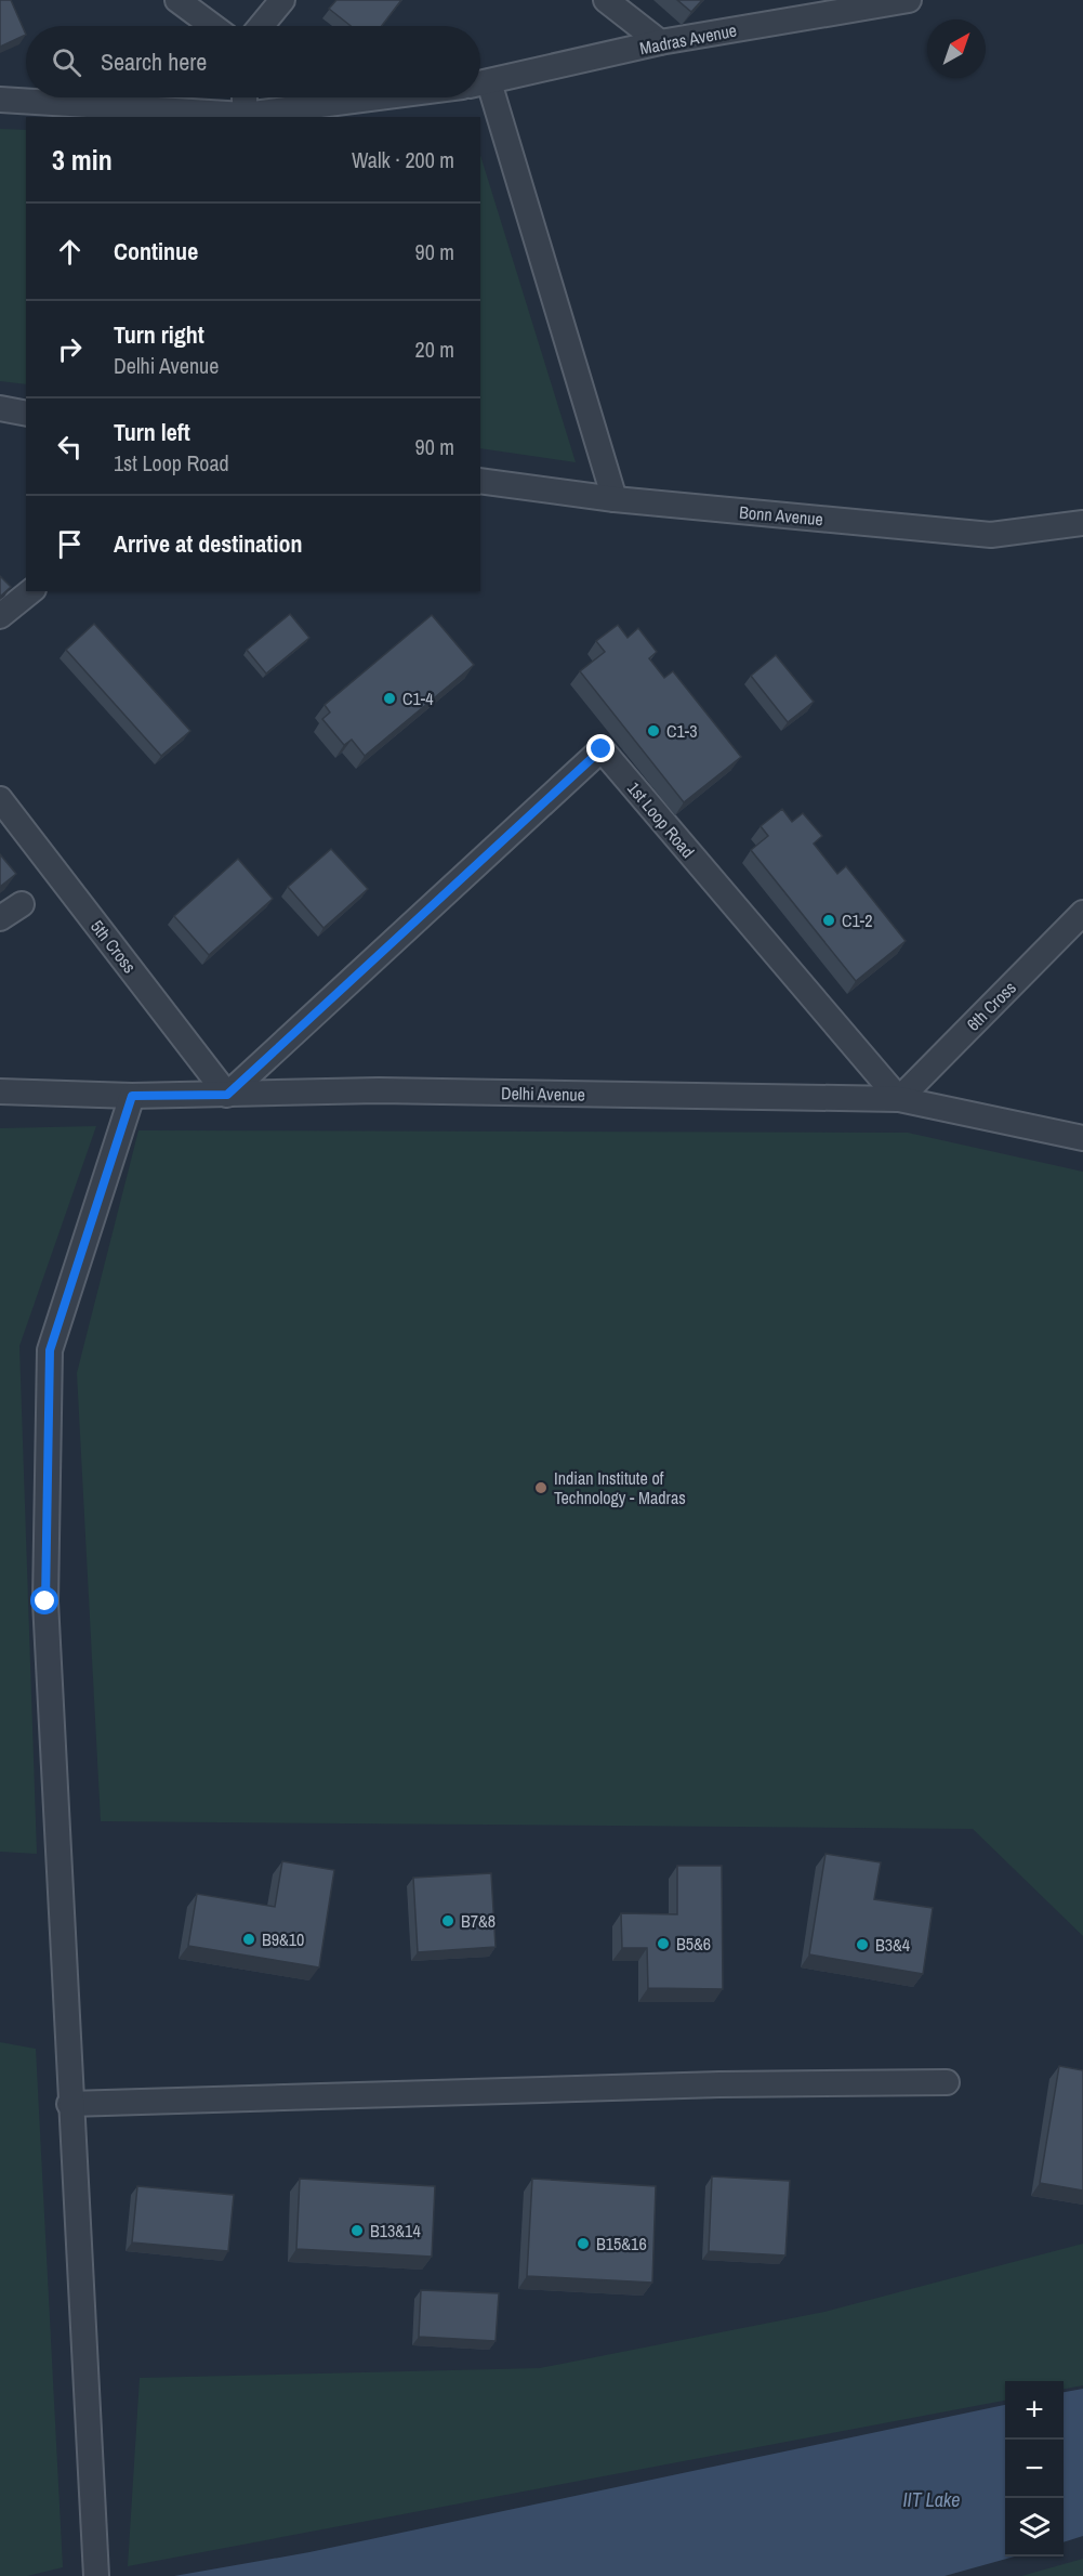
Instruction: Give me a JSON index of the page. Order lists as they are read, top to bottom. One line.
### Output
{"streets":{"lane":["Madras Avenue","Bonn Avenue","1st Loop Road","5th Cross","6th Cross","Delhi Avenue"]},"crossings":[["1st Loop Road","5th Cross"],["1st Loop Road","6th Cross"],["1st Loop Road","Delhi Avenue"],["5th Cross","Delhi Avenue"],["6th Cross","Delhi Avenue"]],"water":["IIT Lake"],"places":["C1-4","C1-3","C1-2","Indian Institute of Technology - Madras","B7&8","B9&10","B5&6","B3&4","B13&14","B15&16"],"north":"top right","page":{"search":"Search here","heading":["3 min","Walk · 200 m"],"list":[["Continue","90 m"],["Turn right","Delhi Avenue","20 m"],["Turn left","1st Loop Road","90 m"],"Arrive at destination"],"map_buttons":["+","−"]}}
